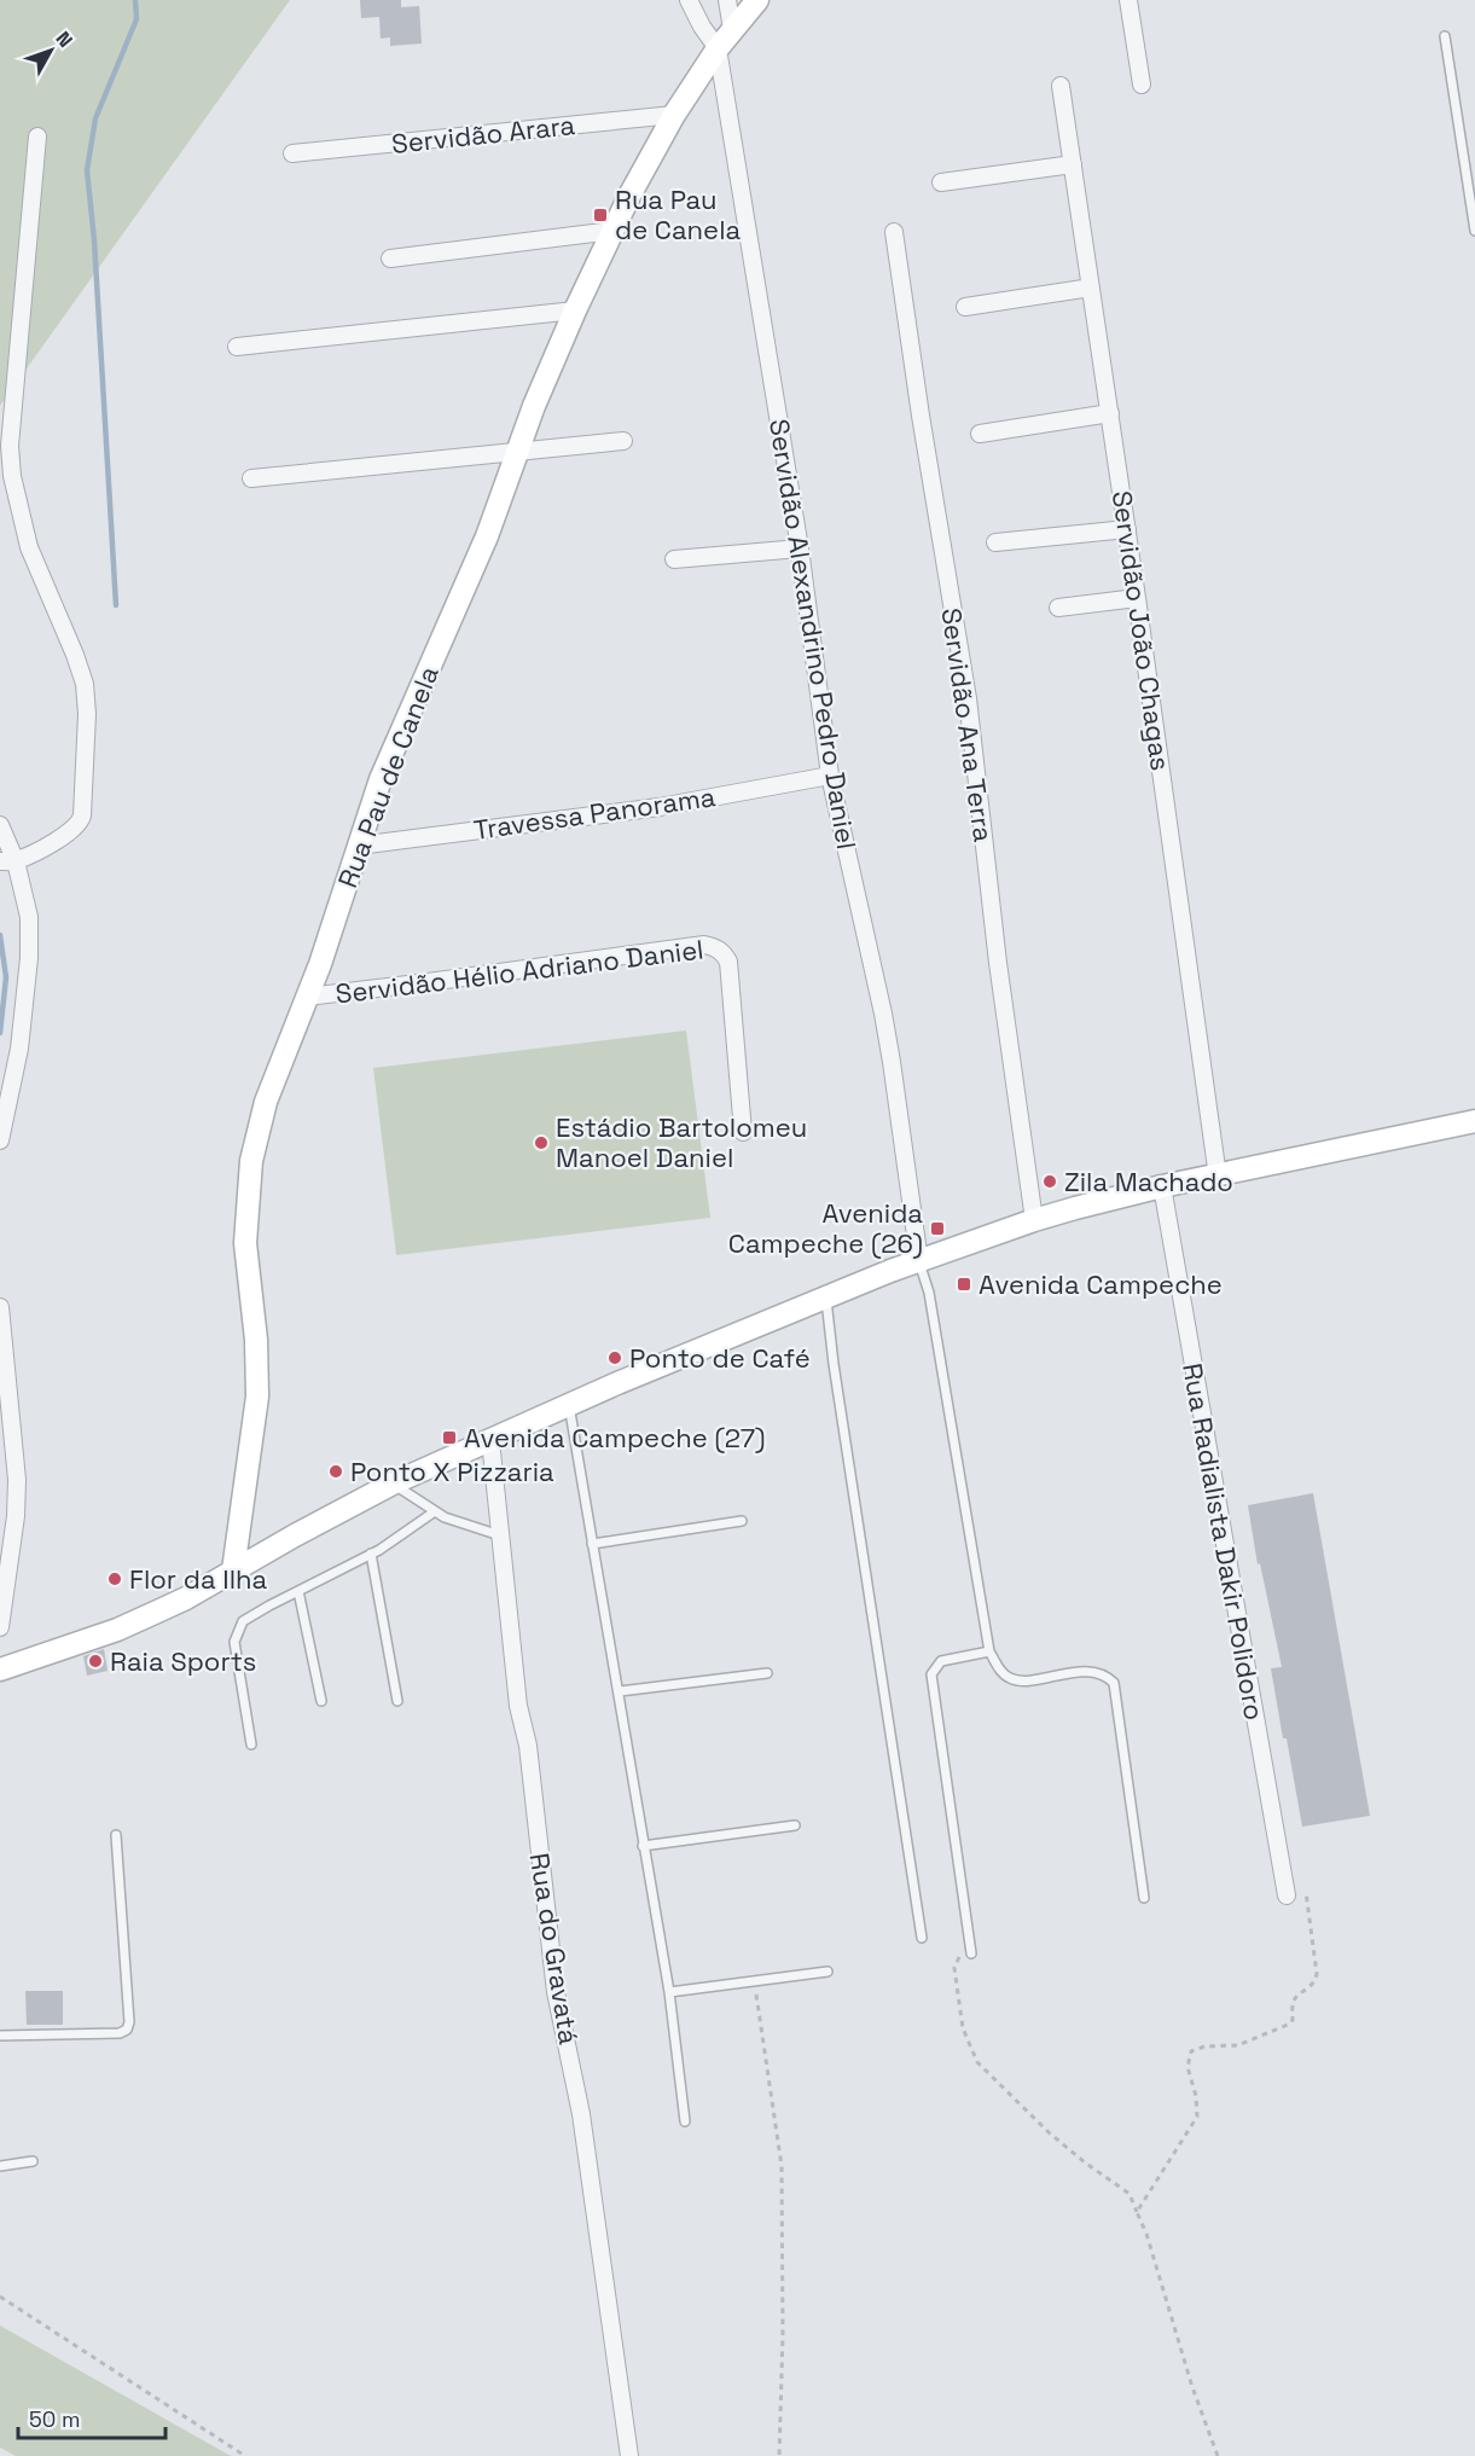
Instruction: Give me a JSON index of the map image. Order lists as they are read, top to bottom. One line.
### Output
{"streets":{"street":["Servidão Arara","Servidão João Chagas","Servidão Alexandrino Pedro Daniel","Servidão Ana Terra","Rua Pau de Canela","Travessa Panorama","Servidão Hélio Adriano Daniel","Rua Radialista Dakir Polidoro","Rua do Gravatá"]},"crossings":[["Servidão Arara","Rua Pau de Canela"],["Servidão Alexandrino Pedro Daniel","Rua Pau de Canela"],["Servidão Alexandrino Pedro Daniel","Travessa Panorama"],["Rua Pau de Canela","Travessa Panorama"],["Rua Pau de Canela","Servidão Hélio Adriano Daniel"]],"places":{"transit":["Rua Pau de Canela","Avenida Campeche (26)","Avenida Campeche","Avenida Campeche (27)"],"other":["Estádio Bartolomeu Manoel Daniel","Zila Machado","Ponto de Café","Ponto X Pizzaria","Flor da Ilha","Raia Sports"]},"scale_bar":"50 m","north":"top right"}
